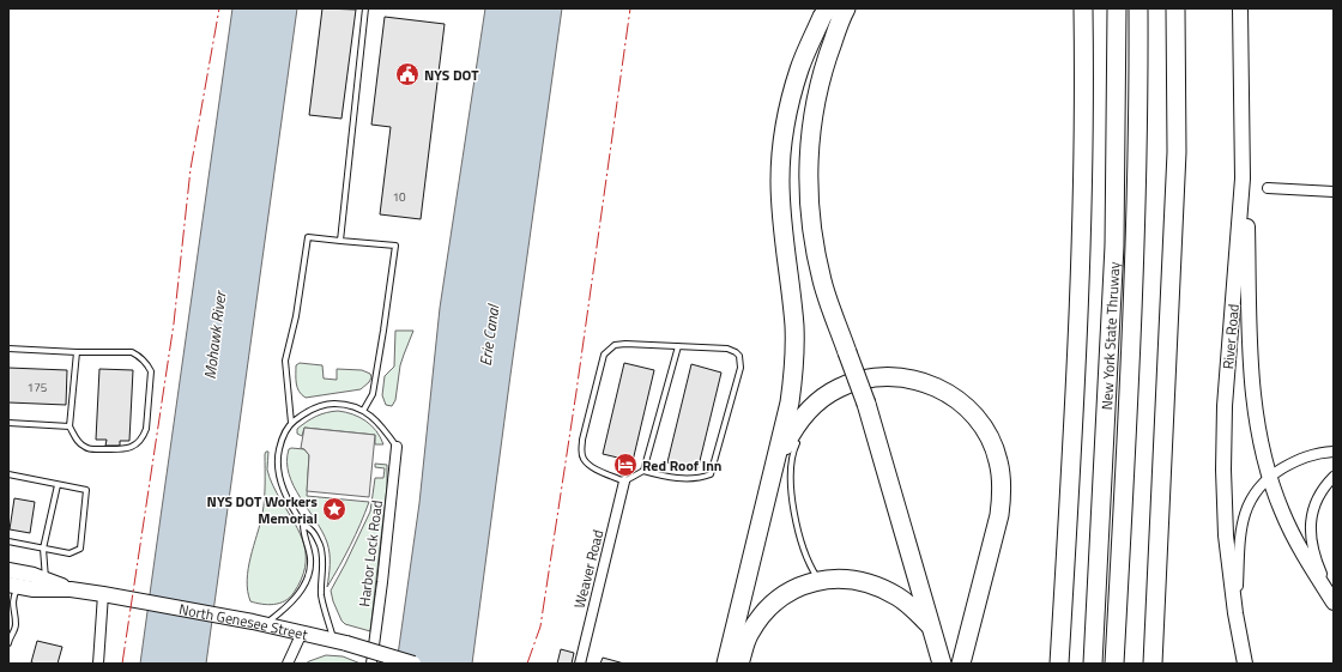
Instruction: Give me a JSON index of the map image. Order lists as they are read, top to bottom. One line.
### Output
{"streets":{"highway":["New York State Thruway"],"main road":["River Road","North Genesee Street"],"street":["Harbor Lock Road","Weaver Road"]},"water":["Mohawk River","Erie Canal"],"places":{"public building":["NYS DOT"],"hotel":["Red Roof Inn"],"place":["NYS DOT Workers Memorial"]},"house_numbers":["10","175"]}
